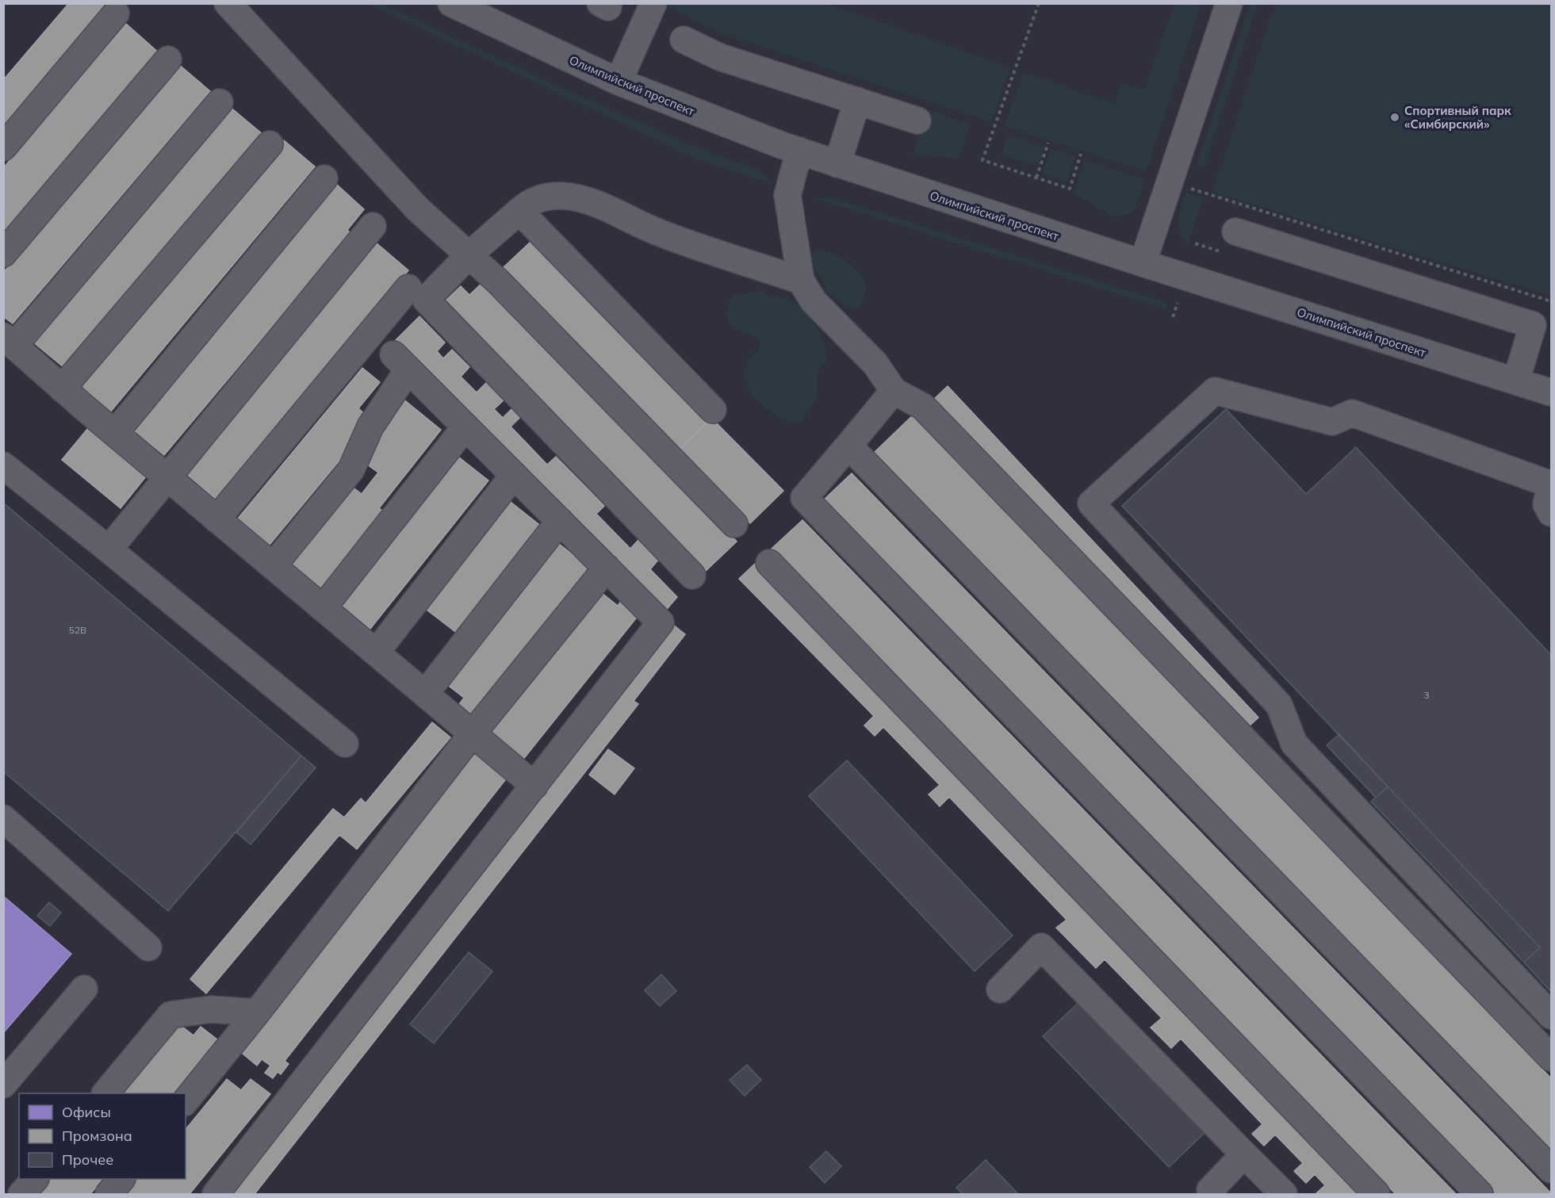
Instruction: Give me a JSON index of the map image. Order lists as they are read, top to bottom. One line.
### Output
{"streets":{"street":["Олимпийский проспект"]},"places":["Спортивный парк «Симбирский»"],"house_numbers":["52В","3"],"legend":["Офисы","Промзона","Прочее"]}
